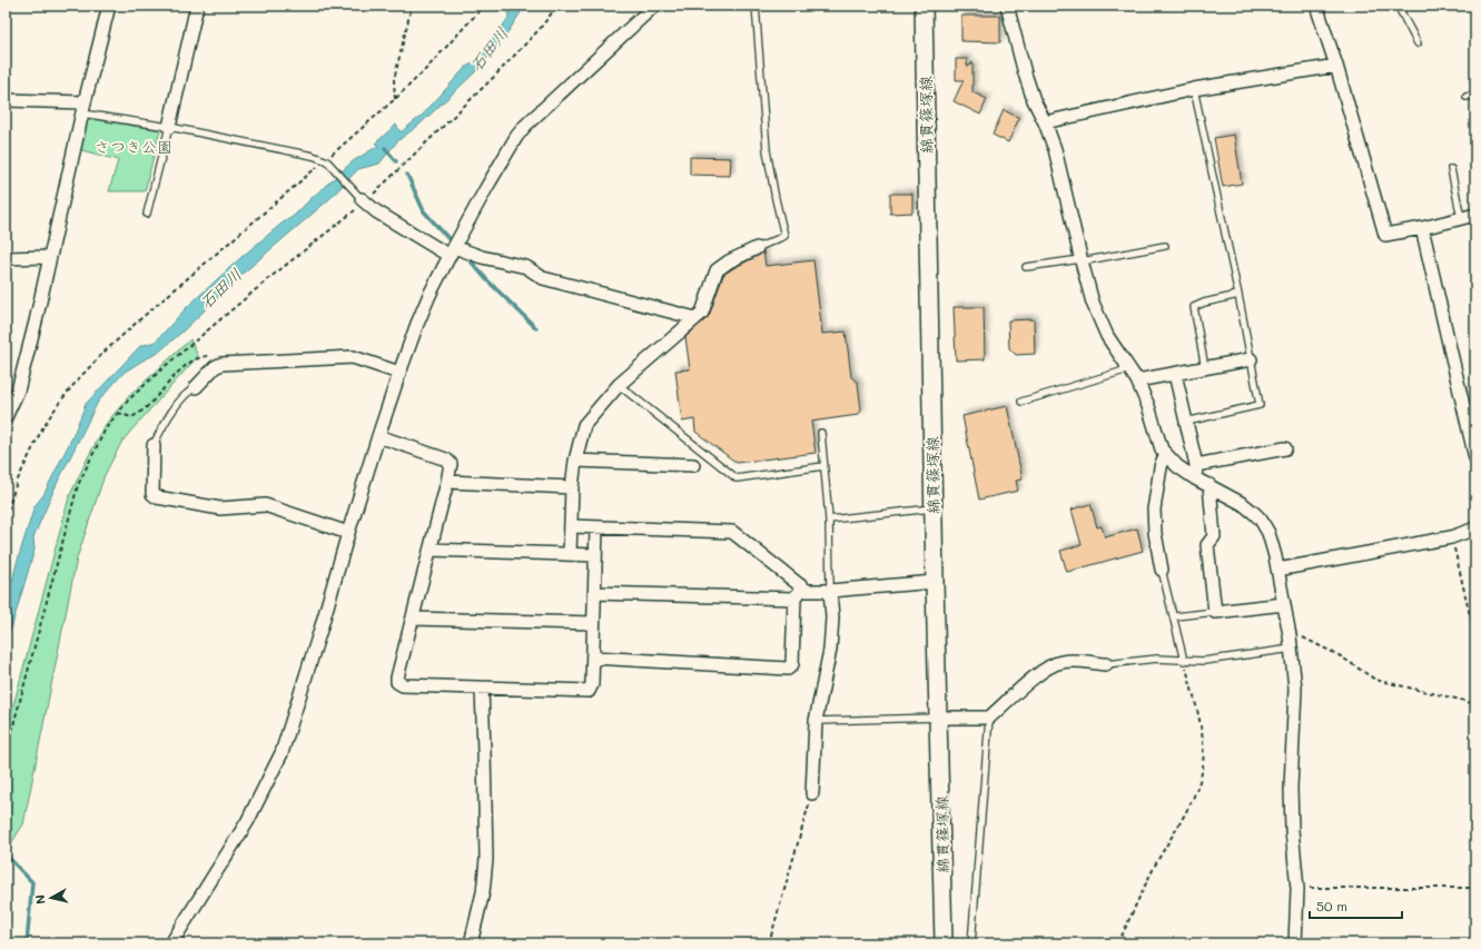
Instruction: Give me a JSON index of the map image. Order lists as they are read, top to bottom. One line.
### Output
{"streets":{"main road":["綿貫篠塚線"]},"water":["石田川"],"parks":["さつき公園"],"scale_bar":"50 m","north":"left"}
